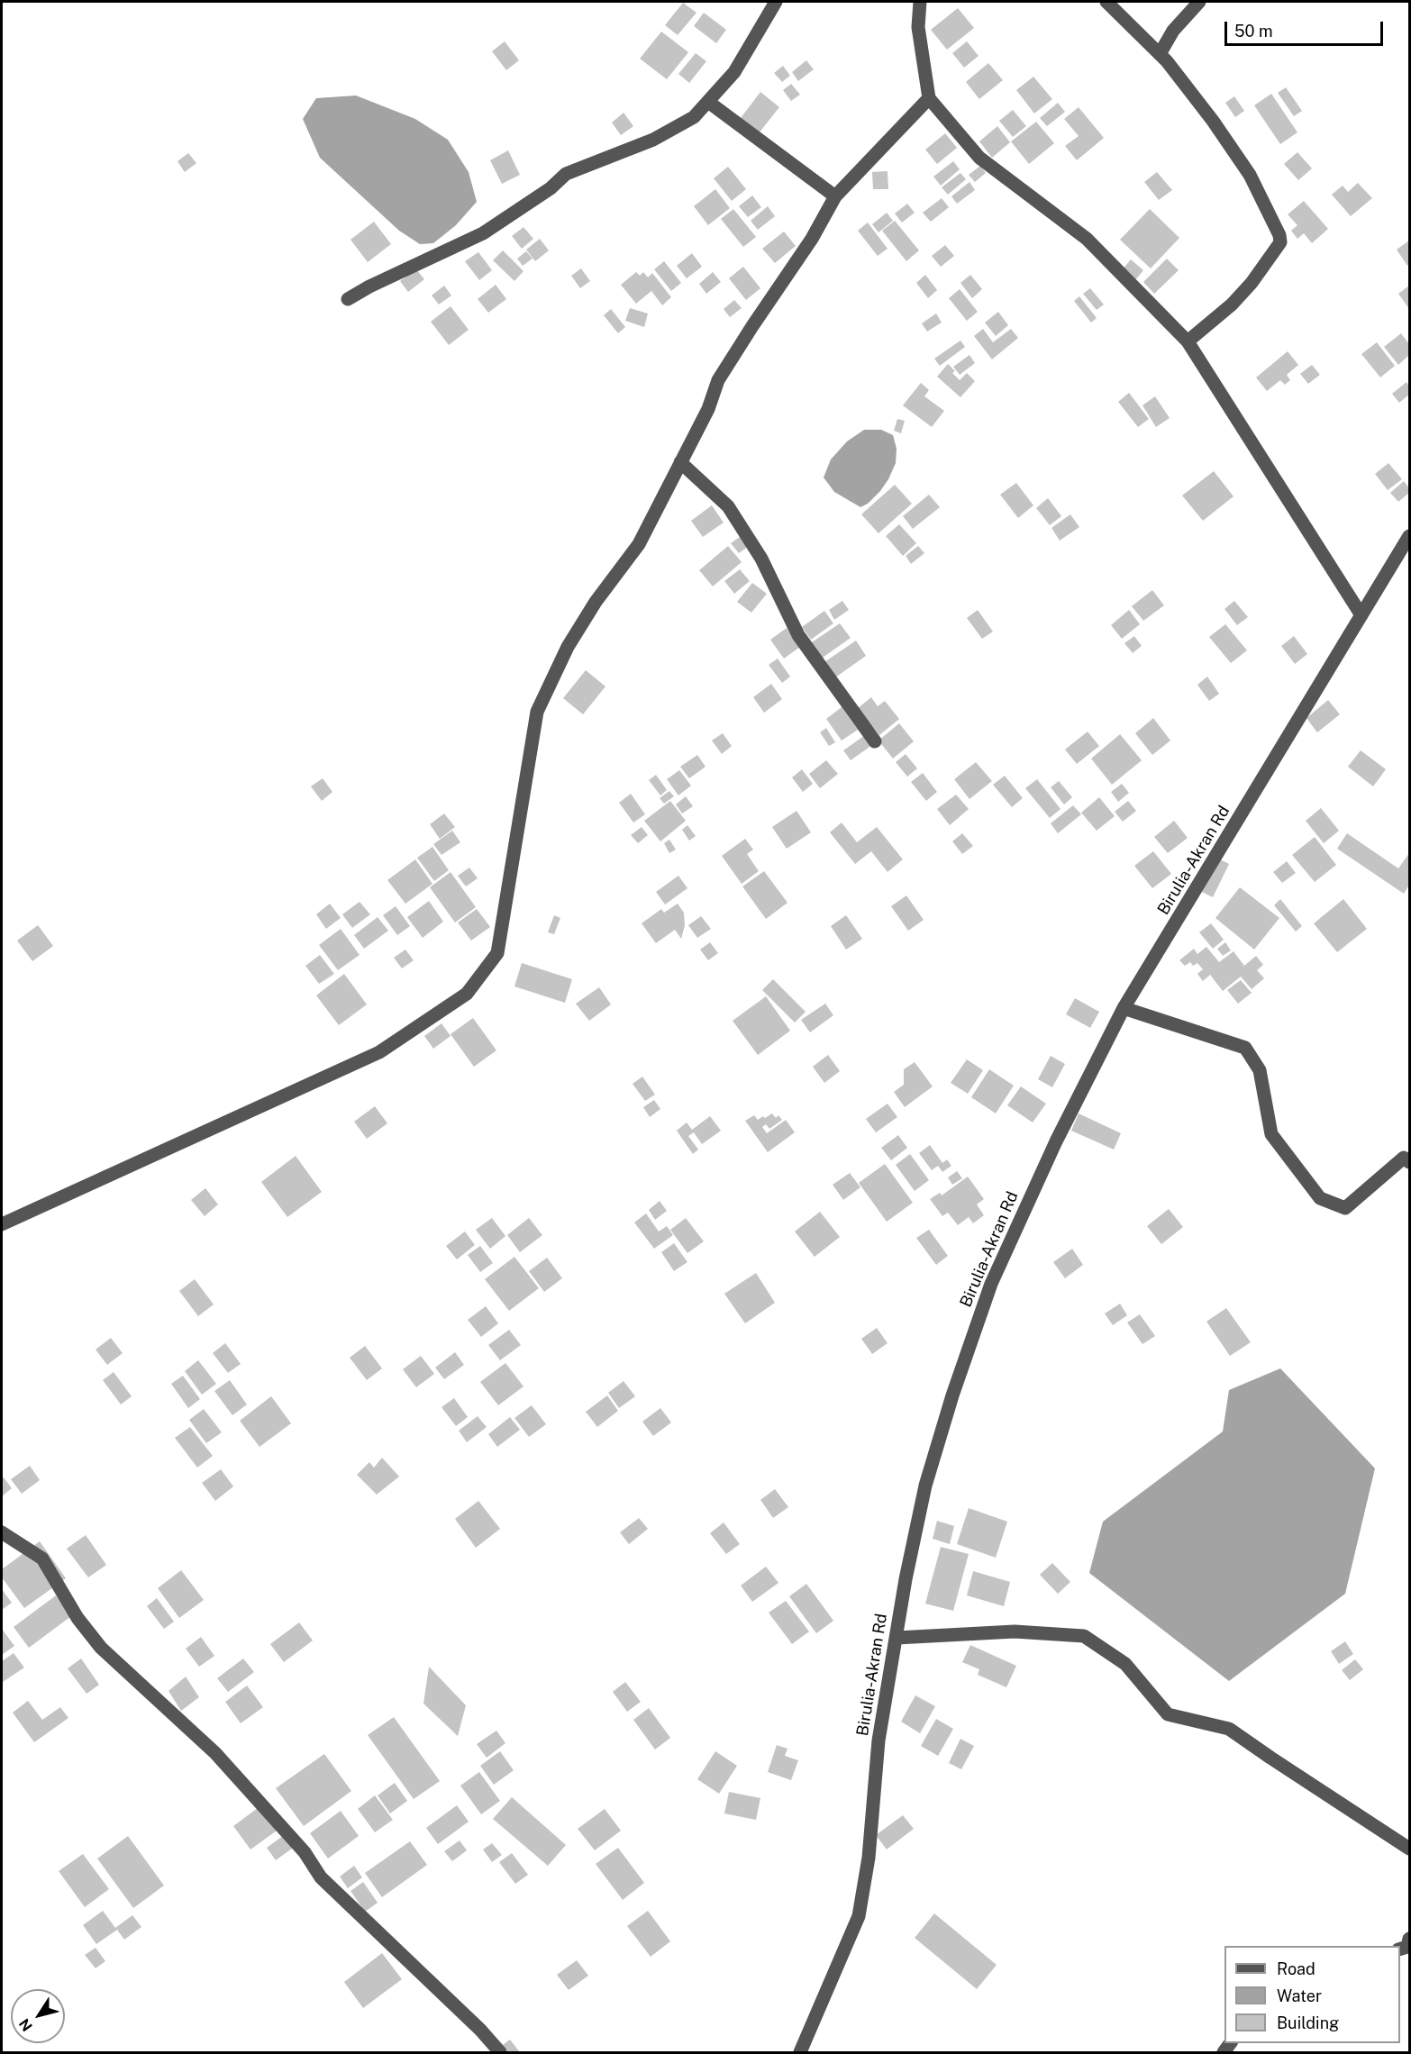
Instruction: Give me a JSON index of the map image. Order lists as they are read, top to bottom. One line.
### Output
{"streets":{"street":["Birulia-Akran Rd"]},"legend":["Road","Water","Building"],"scale_bar":"50 m","north":"bottom left"}
